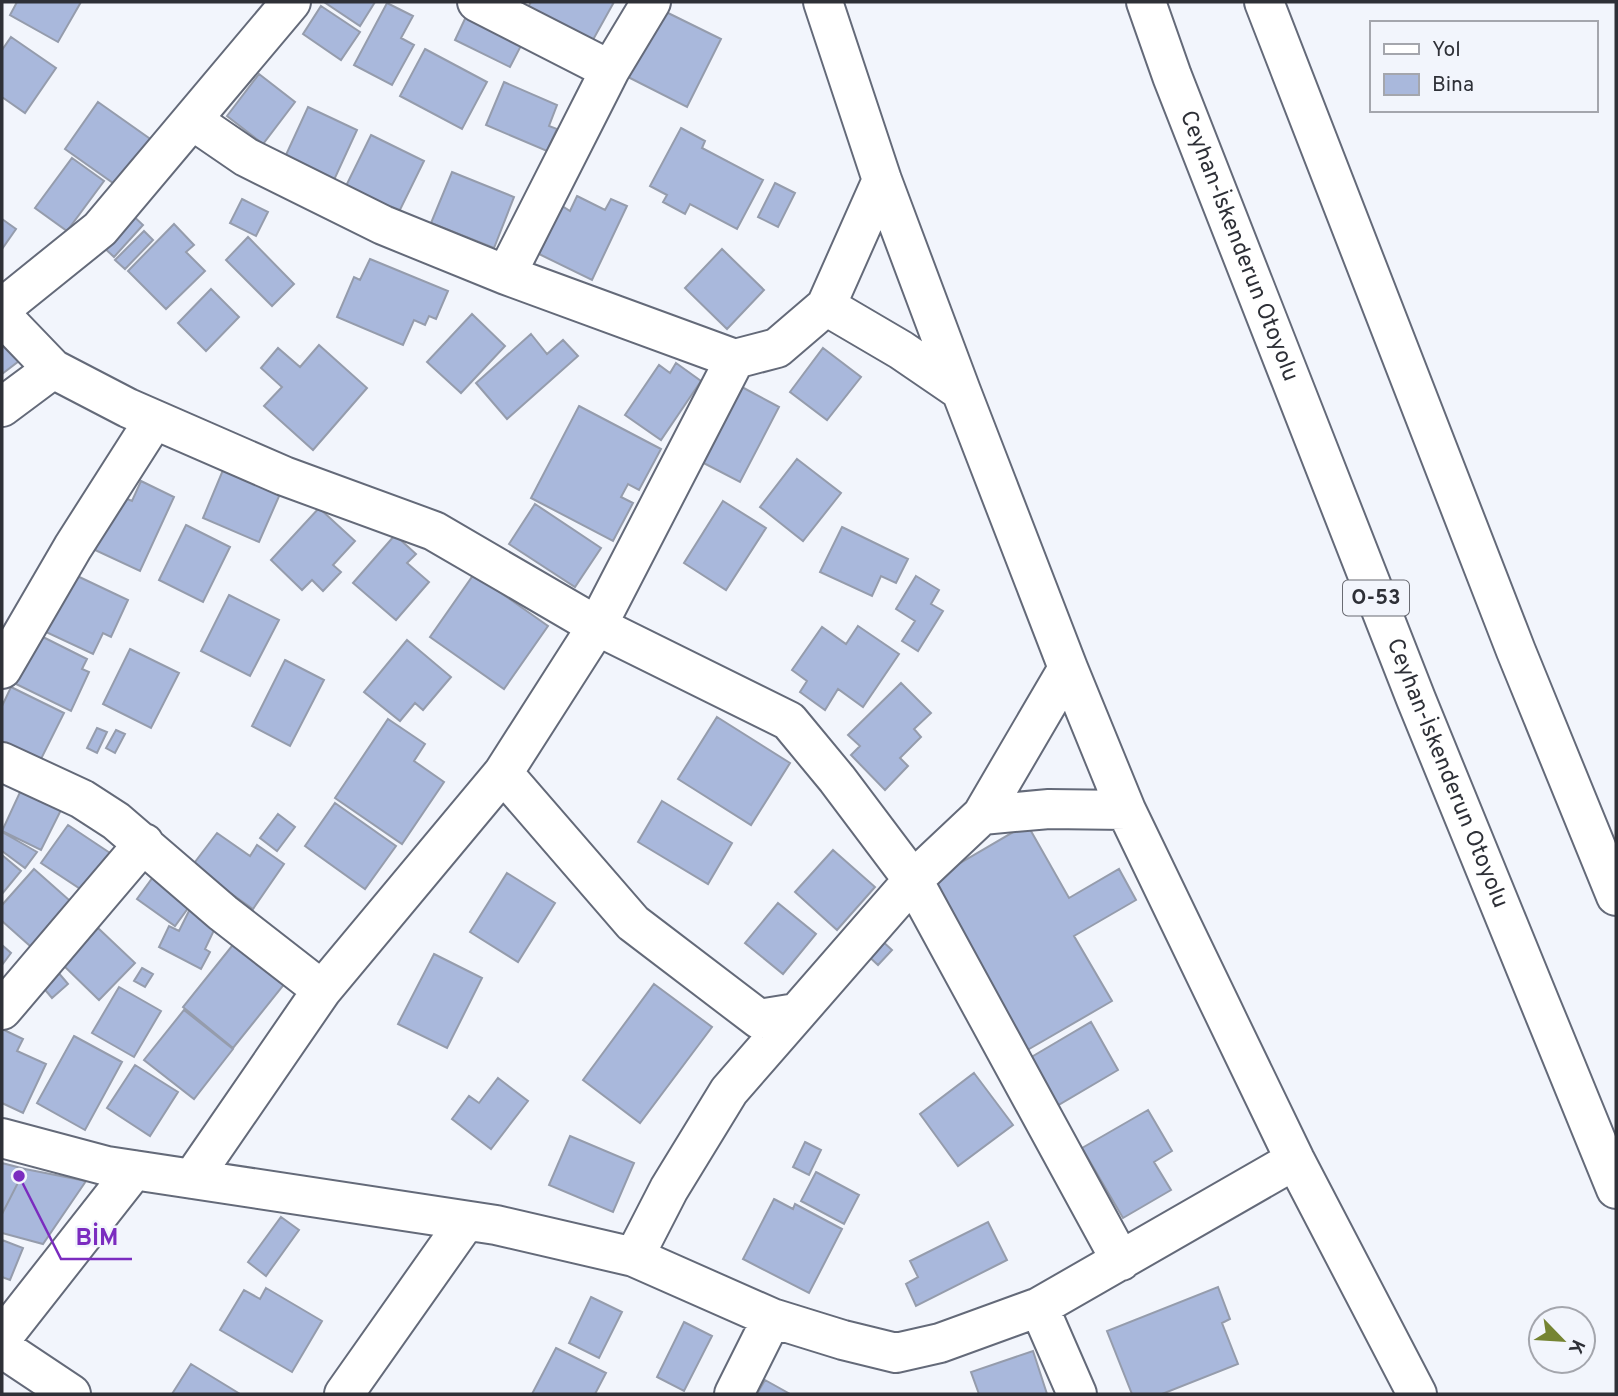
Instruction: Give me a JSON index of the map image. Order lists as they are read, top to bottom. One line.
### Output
{"streets":{"main road":["Ceyhan-İskenderun Otoyolu","O-53"]},"places":["BİM"],"legend":["Yol","Bina"],"north":"bottom right"}
